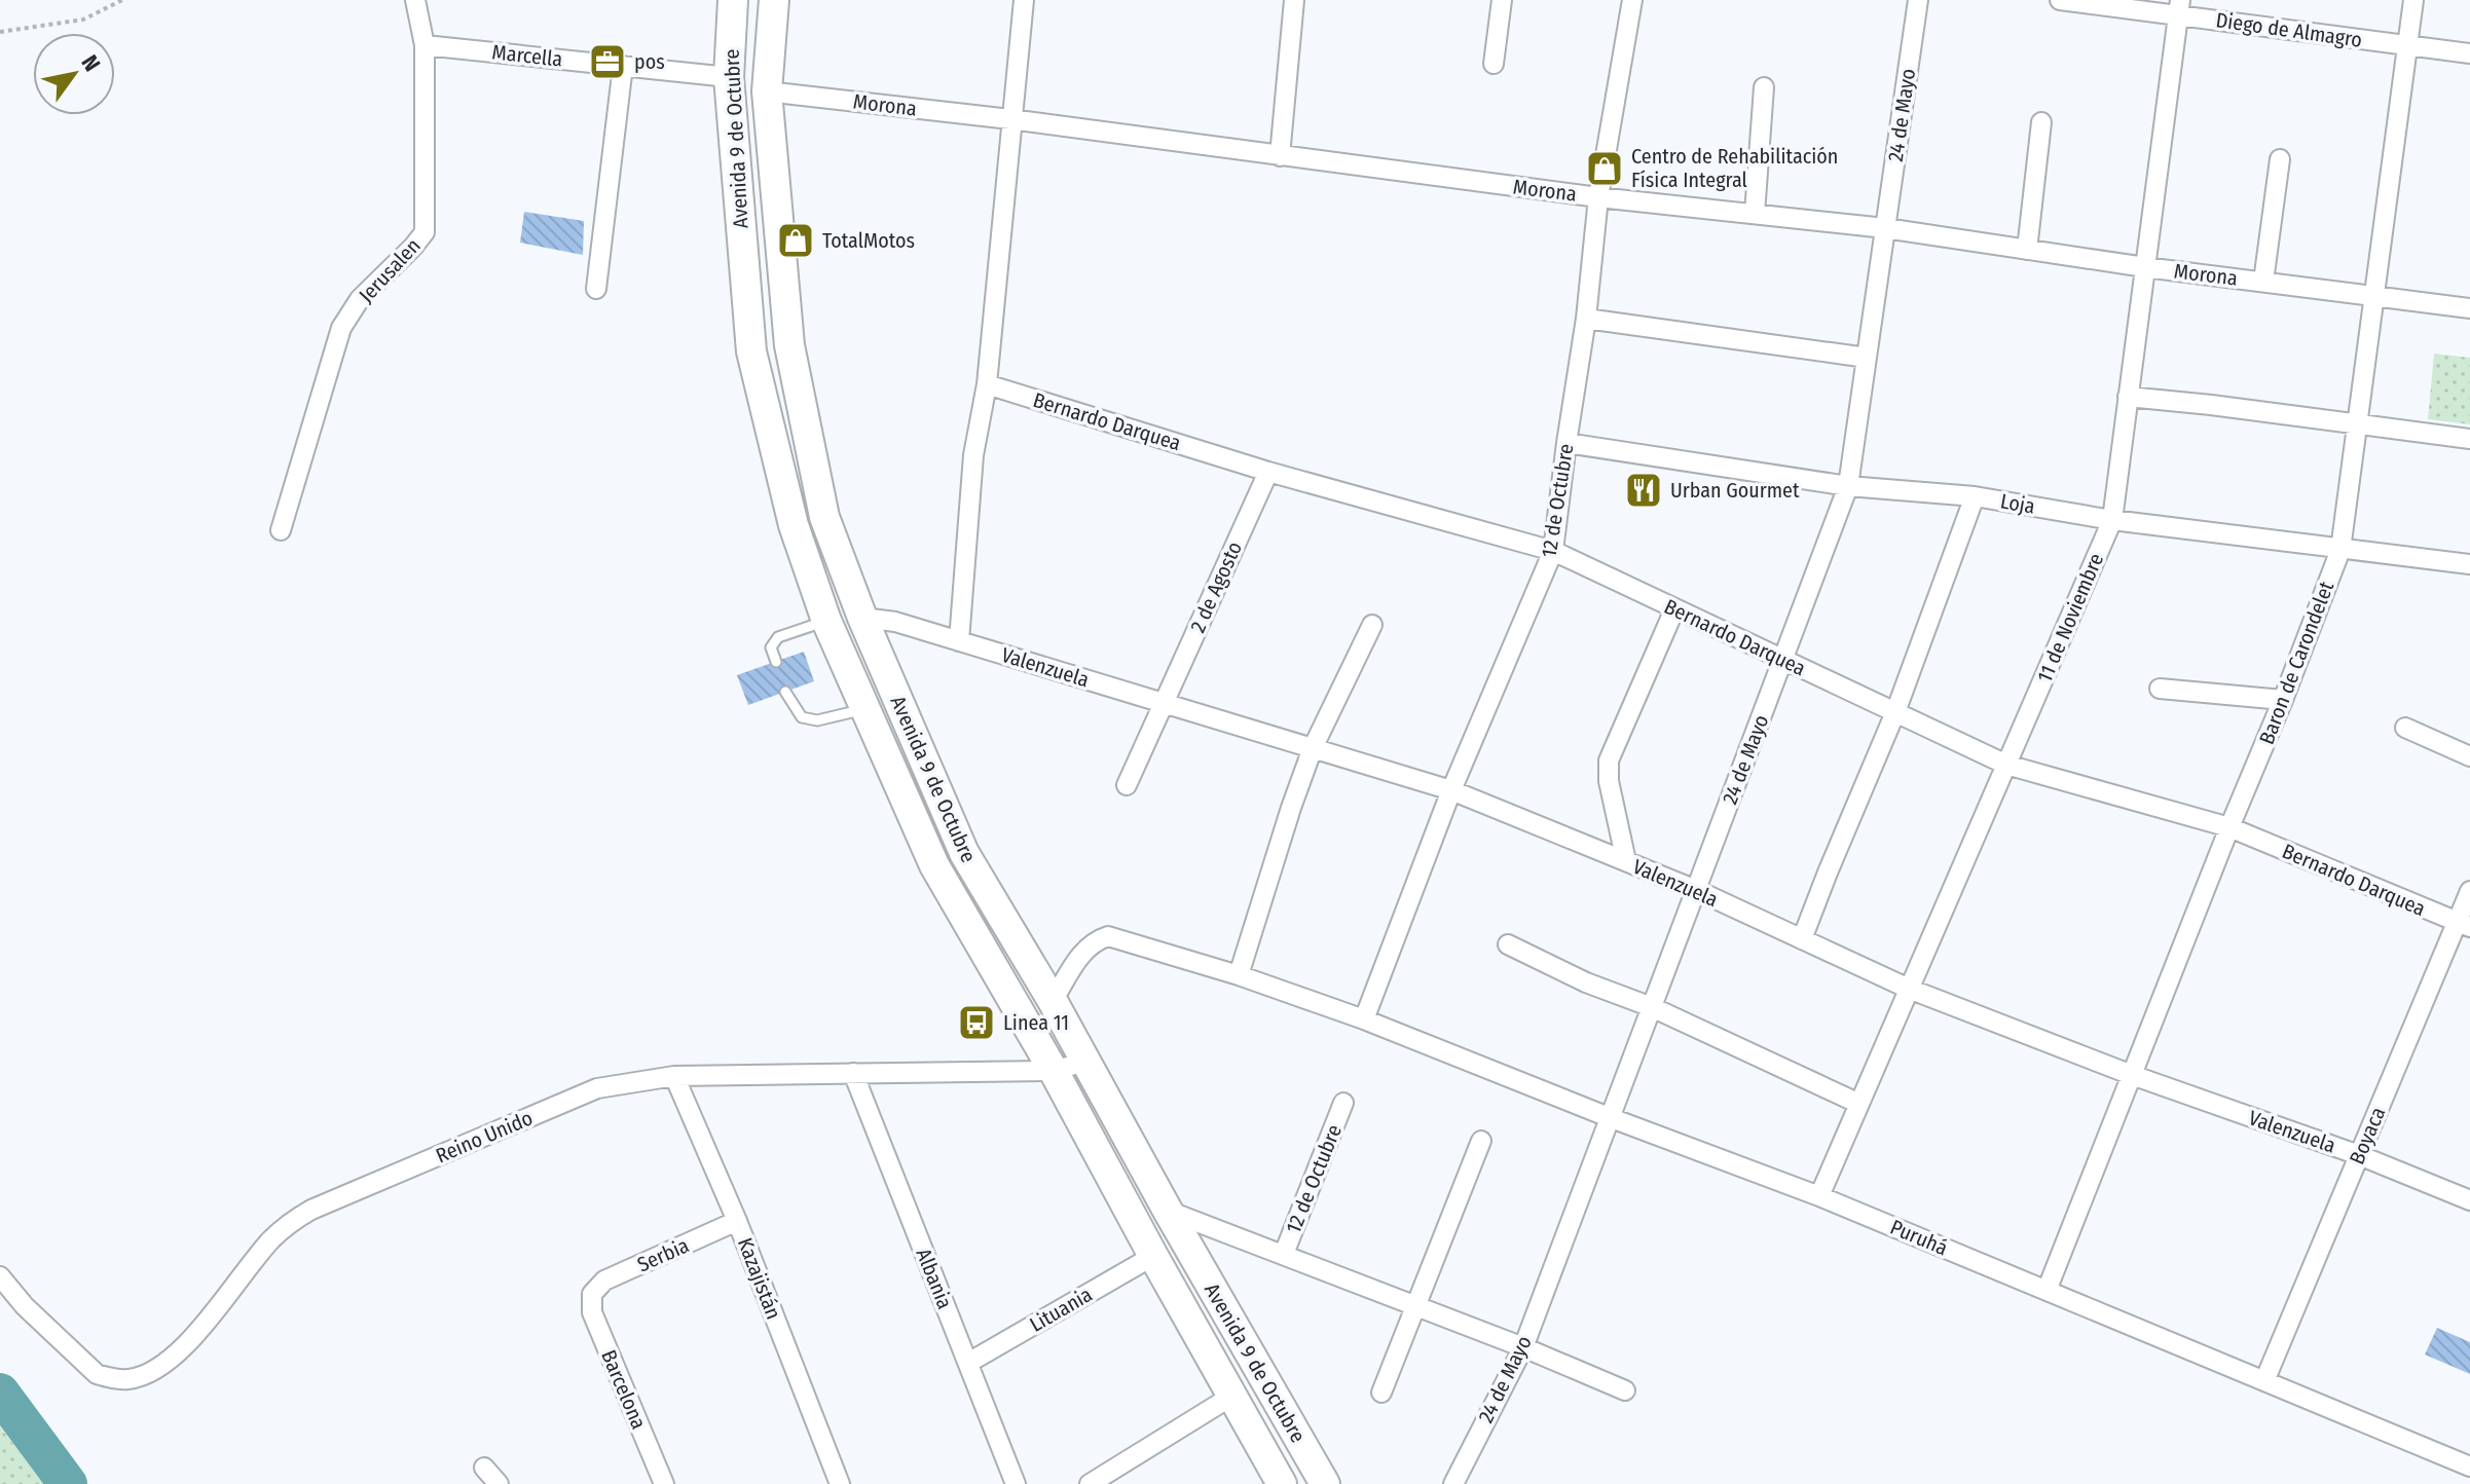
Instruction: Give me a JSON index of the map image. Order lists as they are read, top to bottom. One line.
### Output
{"streets":{"main road":["Avenida 9 de Octubre"],"street":["Diego de Almagro","Marcella","Morona","24 de Mayo","Jerusalen","Bernardo Darquea","12 de Octubre","Loja","2 de Agosto","11 de Noviembre","Baron de Carondelet","Valenzuela","Boyaca","Reino Unido","Puruhá","Serbia","Kazajistán","Albania","Lituania","Barcelona"]},"crossings":[["Diego de Almagro","11 de Noviembre"],["Diego de Almagro","Baron de Carondelet"],["Marcella","Avenida 9 de Octubre"],["Marcella","Jerusalen"],["Morona","24 de Mayo"],["Morona","Avenida 9 de Octubre"],["Morona","12 de Octubre"],["Morona","11 de Noviembre"],["Morona","Baron de Carondelet"],["24 de Mayo","Bernardo Darquea"],["24 de Mayo","Loja"],["24 de Mayo","Valenzuela"],["24 de Mayo","Puruhá"],["Avenida 9 de Octubre","Valenzuela"],["Avenida 9 de Octubre","Reino Unido"],["Avenida 9 de Octubre","Puruhá"],["Avenida 9 de Octubre","Lituania"],["Bernardo Darquea","12 de Octubre"],["Bernardo Darquea","2 de Agosto"],["Bernardo Darquea","11 de Noviembre"],["Bernardo Darquea","Baron de Carondelet"],["Bernardo Darquea","Boyaca"],["12 de Octubre","Loja"],["12 de Octubre","Valenzuela"],["12 de Octubre","Puruhá"],["Loja","11 de Noviembre"],["Loja","Baron de Carondelet"],["2 de Agosto","Valenzuela"],["11 de Noviembre","Valenzuela"],["11 de Noviembre","Puruhá"],["Baron de Carondelet","Valenzuela"],["Baron de Carondelet","Puruhá"],["Valenzuela","Boyaca"],["Boyaca","Puruhá"],["Reino Unido","Kazajistán"],["Reino Unido","Albania"],["Serbia","Kazajistán"],["Serbia","Barcelona"],["Albania","Lituania"]],"places":{"office":["pos"],"shop":["Centro de Rehabilitación Física Integral","TotalMotos"],"restaurant":["Urban Gourmet"],"bus stop":["Linea 11"]},"north":"top right"}
